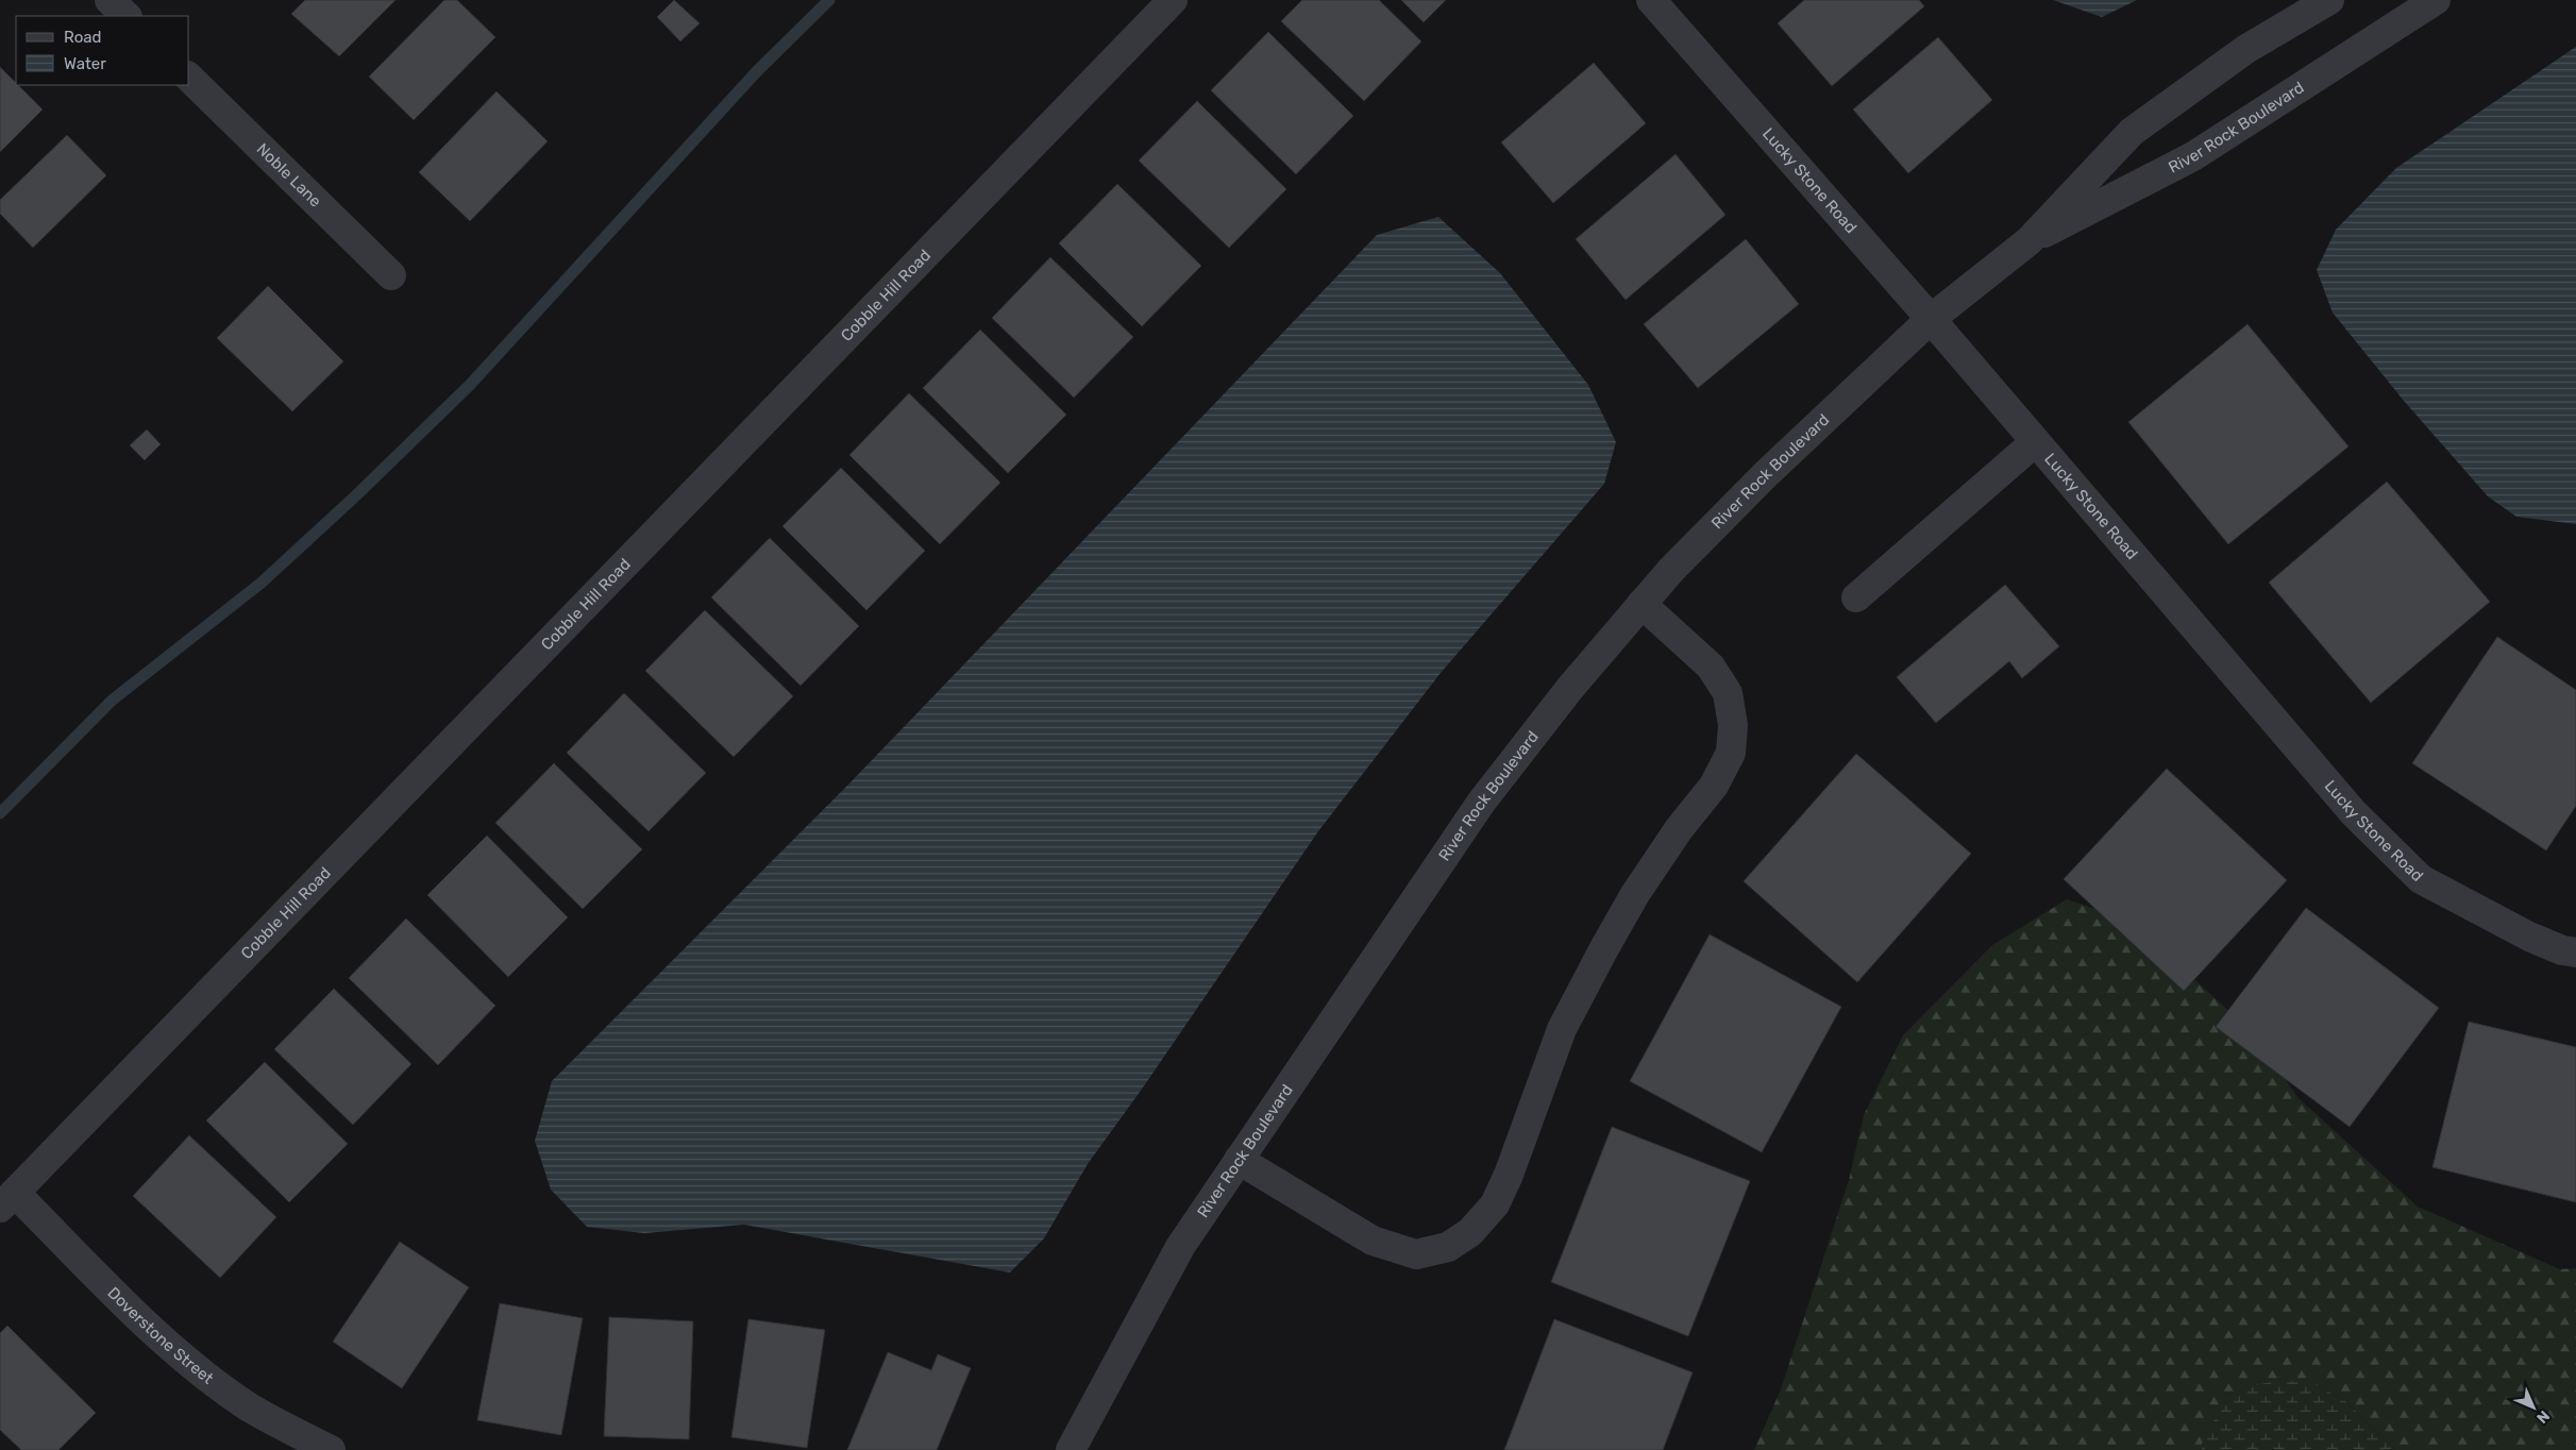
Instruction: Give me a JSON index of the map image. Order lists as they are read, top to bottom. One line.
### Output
{"streets":{"street":["River Rock Boulevard","Noble Lane","Lucky Stone Road","Cobble Hill Road","Doverstone Street"]},"crossings":[["River Rock Boulevard","Lucky Stone Road"],["Cobble Hill Road","Doverstone Street"]],"legend":["Road","Water"],"north":"bottom right"}
